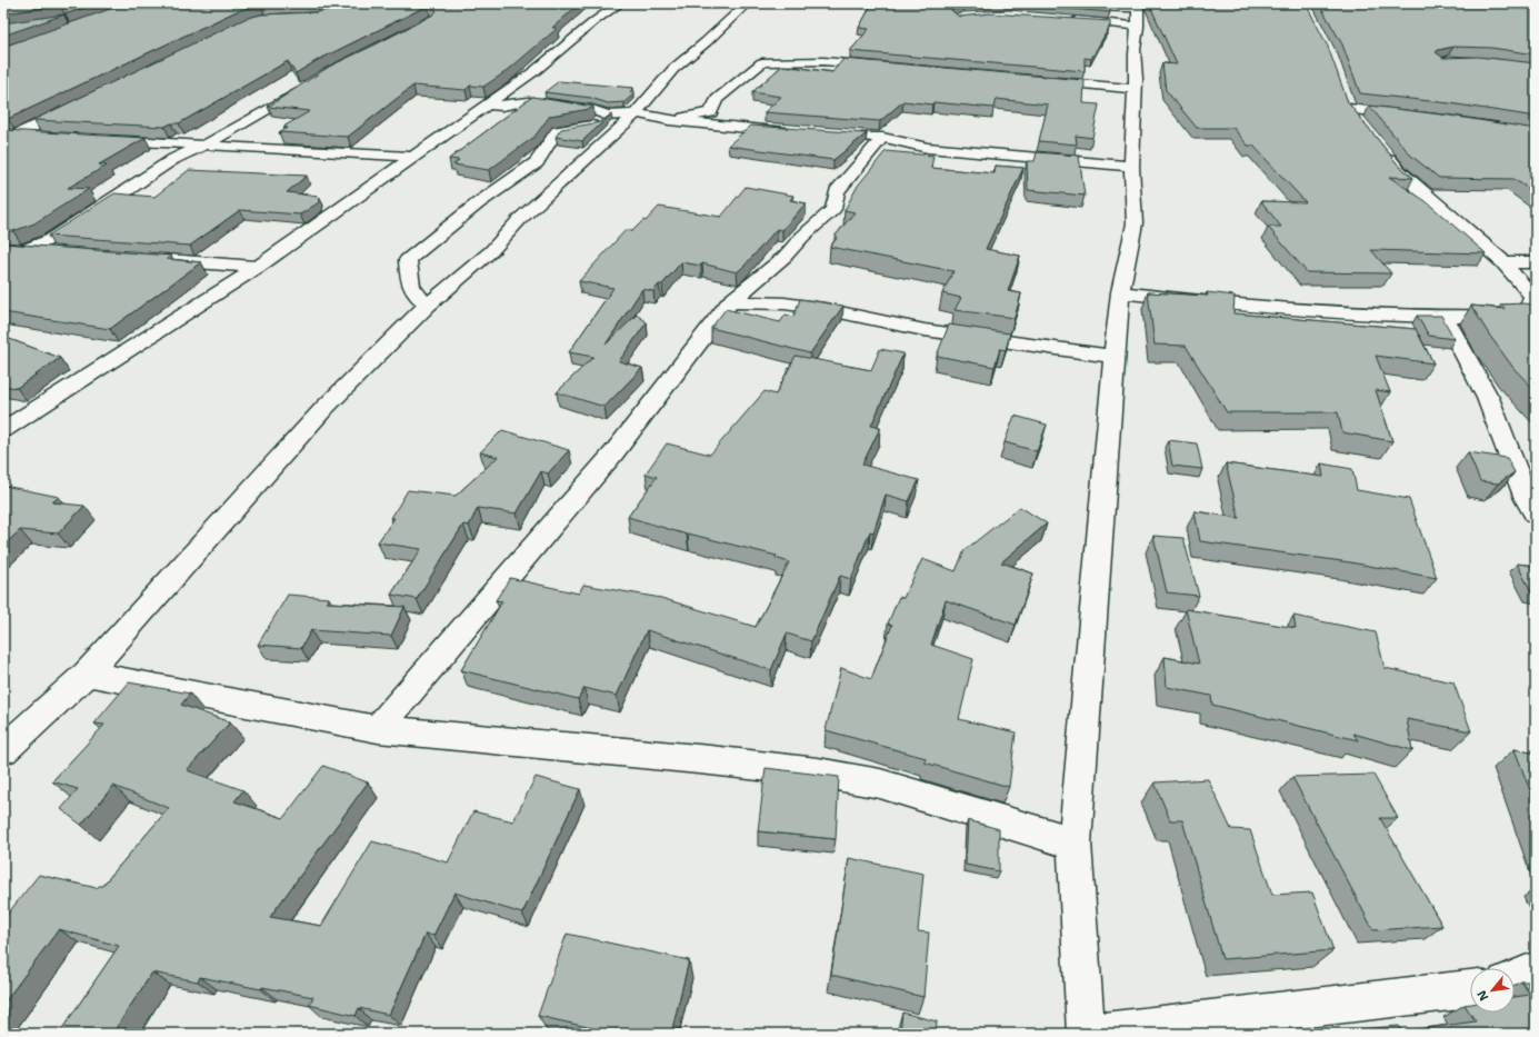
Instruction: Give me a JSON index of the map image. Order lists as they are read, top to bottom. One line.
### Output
{"north":"bottom left"}
